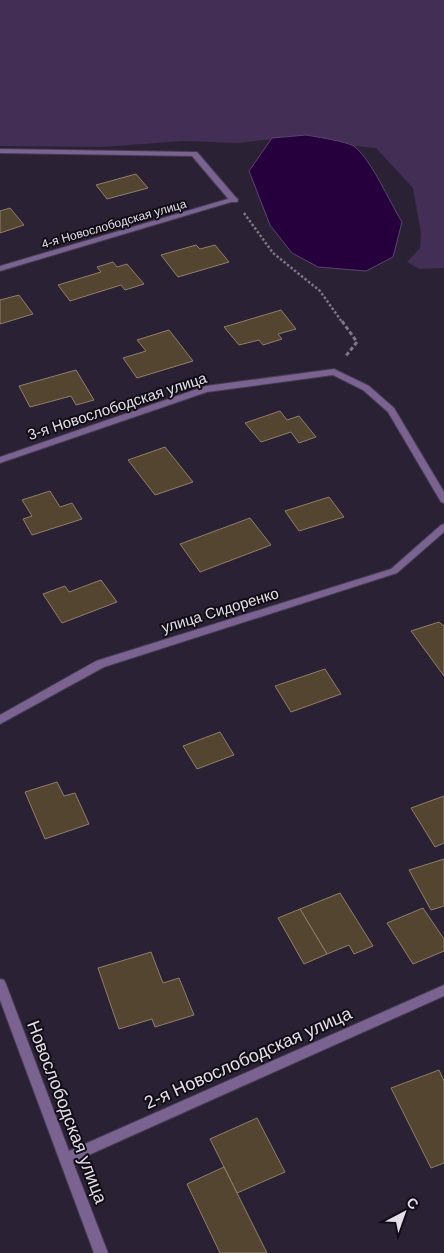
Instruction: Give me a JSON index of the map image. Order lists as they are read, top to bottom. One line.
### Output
{"streets":{"street":["4-я Новослободская улица","3-я Новослободская улица","улица Сидоренко","2-я Новослободская улица","Новослободская улица"]},"crossings":[["2-я Новослободская улица","Новослободская улица"]],"north":"top right"}
